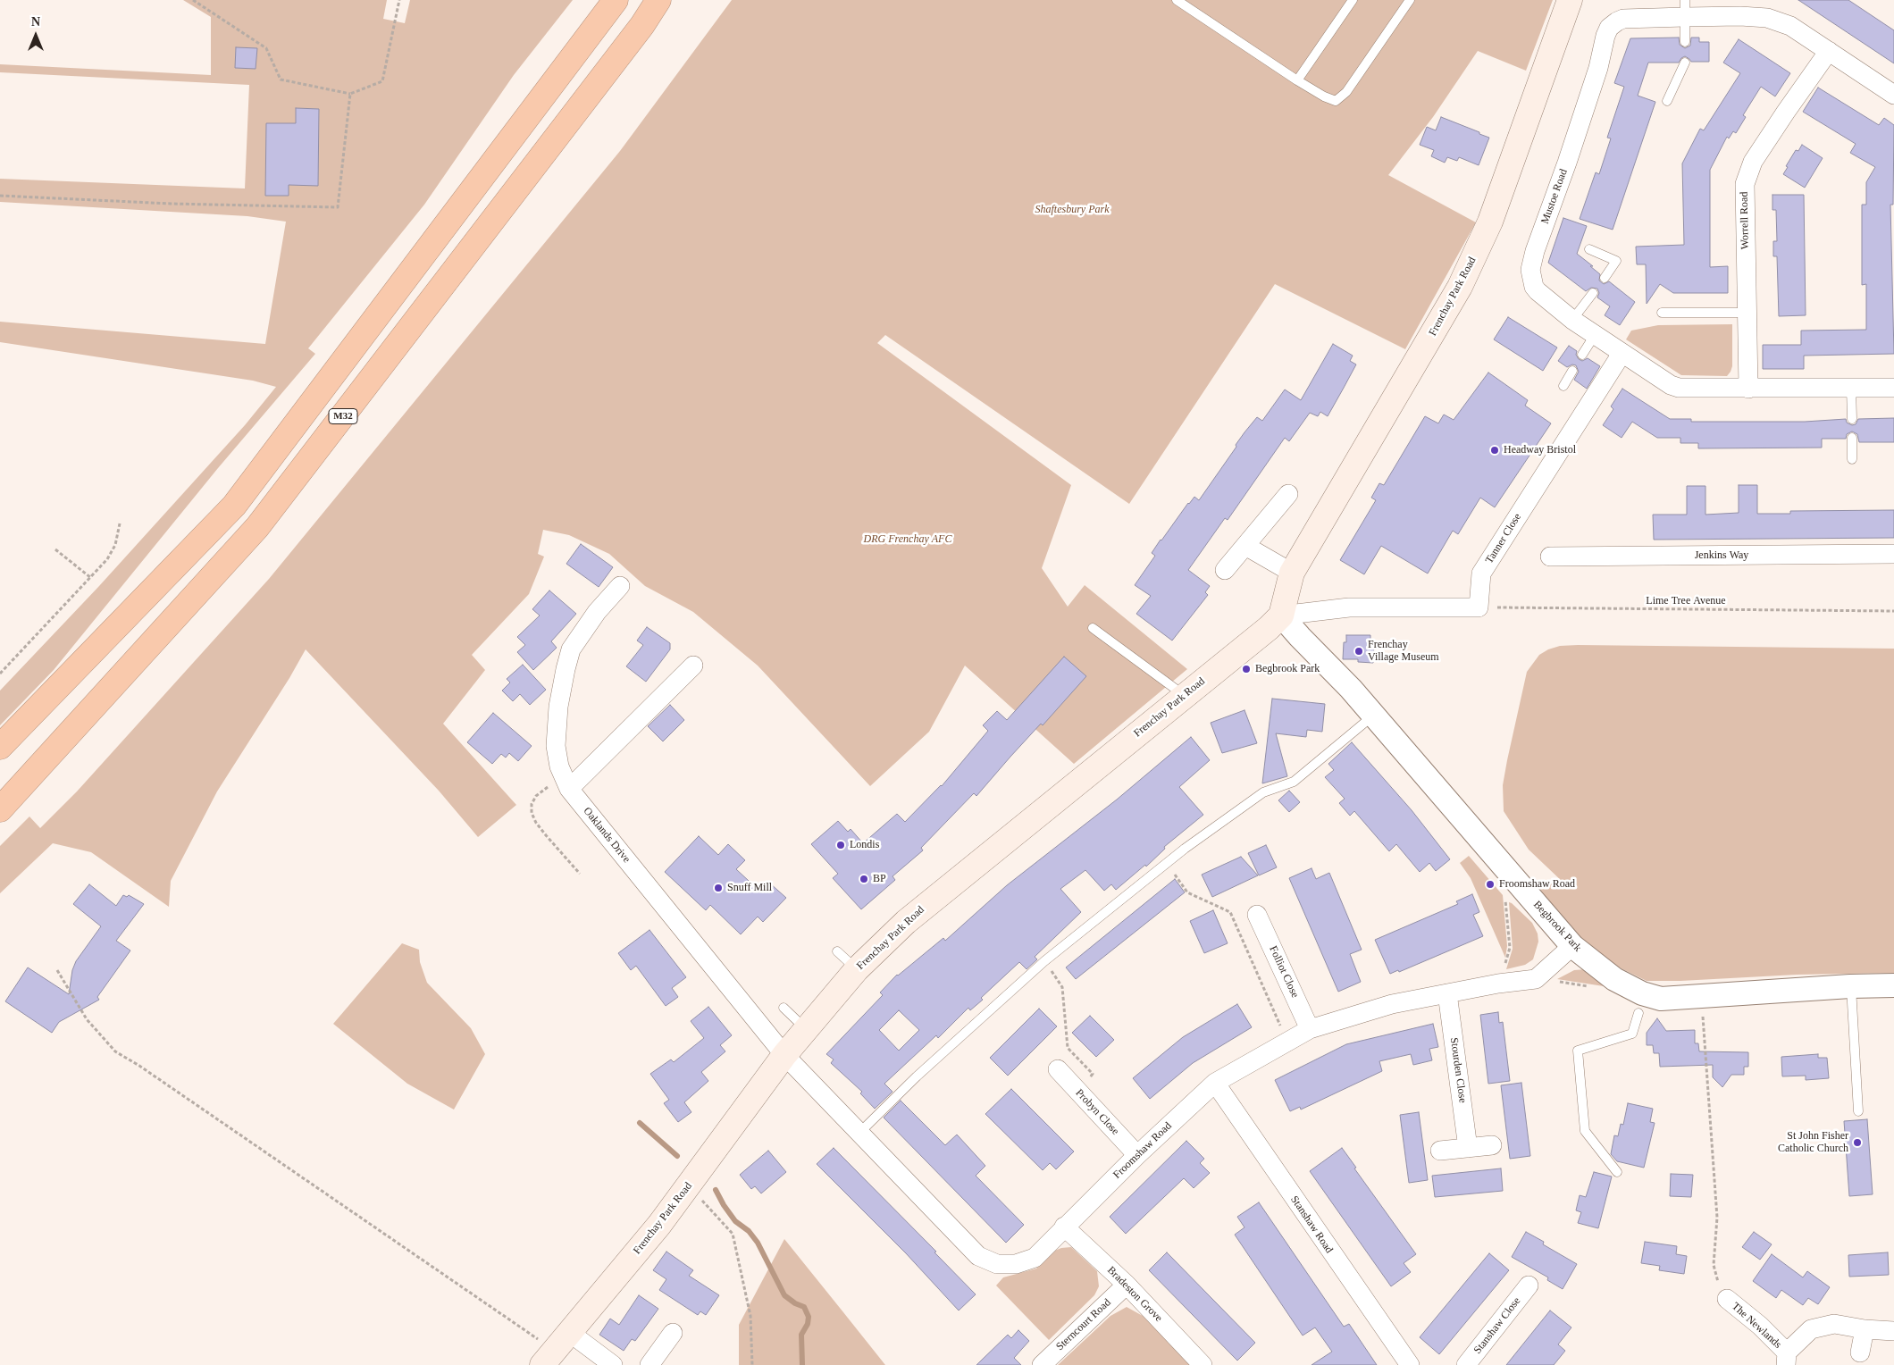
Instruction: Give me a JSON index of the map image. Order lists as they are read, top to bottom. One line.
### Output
{"streets":{"highway":["M32"],"main road":["Frenchay Park Road"],"street":["Mustoe Road","Worrell Road","Tanner Close","Jenkins Way","Oaklands Drive","Begbrook Park","Folliot Close","Stourden Close","Probyn Close","Froomshaw Road","Stanshaw Road","Bradeston Grove","Sterncourt Road","Stanshaw Close","The Newlands"],"path":["Lime Tree Avenue"]},"crossings":[["Mustoe Road","Worrell Road"],["Mustoe Road","Tanner Close"],["Frenchay Park Road","Oaklands Drive"],["Frenchay Park Road","Begbrook Park"],["Frenchay Park Road","Froomshaw Road"],["Tanner Close","Lime Tree Avenue"],["Oaklands Drive","Froomshaw Road"],["Begbrook Park","Froomshaw Road"],["Folliot Close","Froomshaw Road"],["Stourden Close","Froomshaw Road"],["Probyn Close","Froomshaw Road"],["Froomshaw Road","Stanshaw Road"],["Froomshaw Road","Bradeston Grove"],["Bradeston Grove","Sterncourt Road"]],"parks":["Shaftesbury Park","DRG Frenchay AFC"],"places":["Headway Bristol","Frenchay Village Museum","Begbrook Park","Londis","BP","Froomshaw Road","Snuff Mill","St John Fisher Catholic Church"],"north":"top"}
